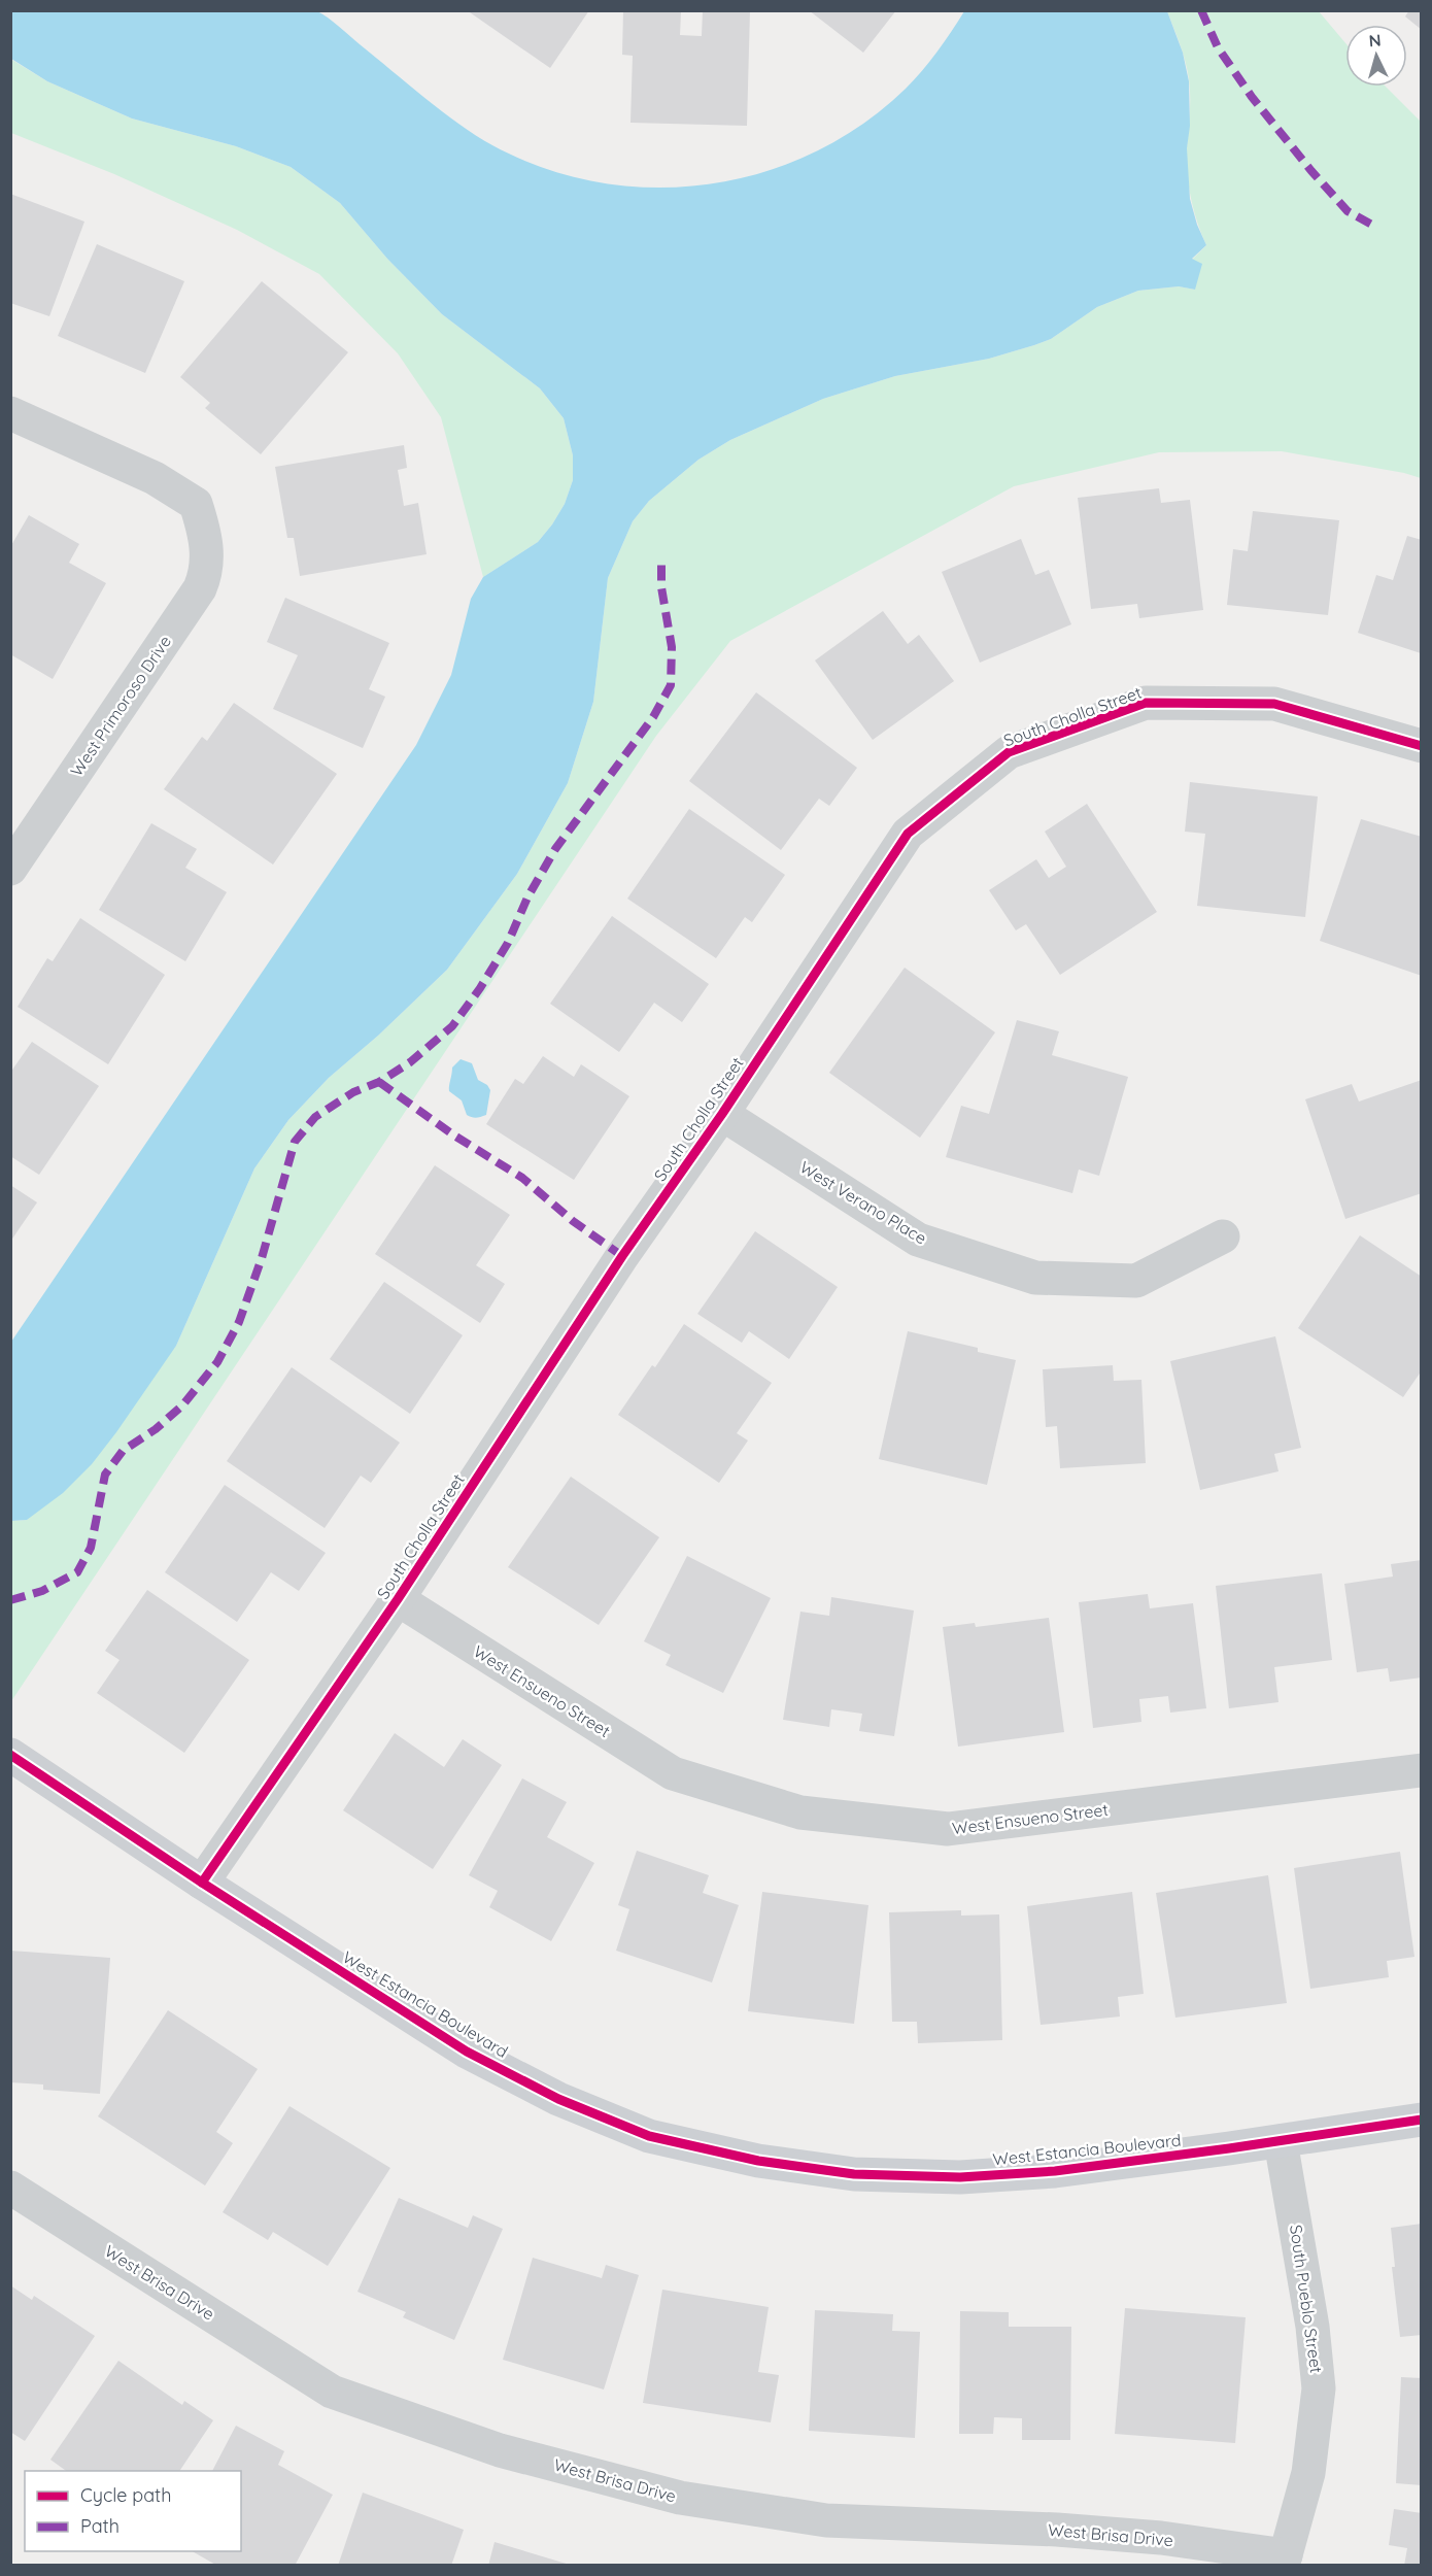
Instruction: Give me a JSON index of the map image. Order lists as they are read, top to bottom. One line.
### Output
{"streets":{"street":["West Primoroso Drive","South Cholla Street","West Verano Place","West Ensueno Street","West Estancia Boulevard","West Brisa Drive","South Pueblo Street"]},"crossings":[["South Cholla Street","West Verano Place"],["South Cholla Street","West Ensueno Street"],["South Cholla Street","West Estancia Boulevard"],["West Estancia Boulevard","South Pueblo Street"],["West Brisa Drive","South Pueblo Street"]],"legend":["Cycle path","Path"],"north":"top"}
